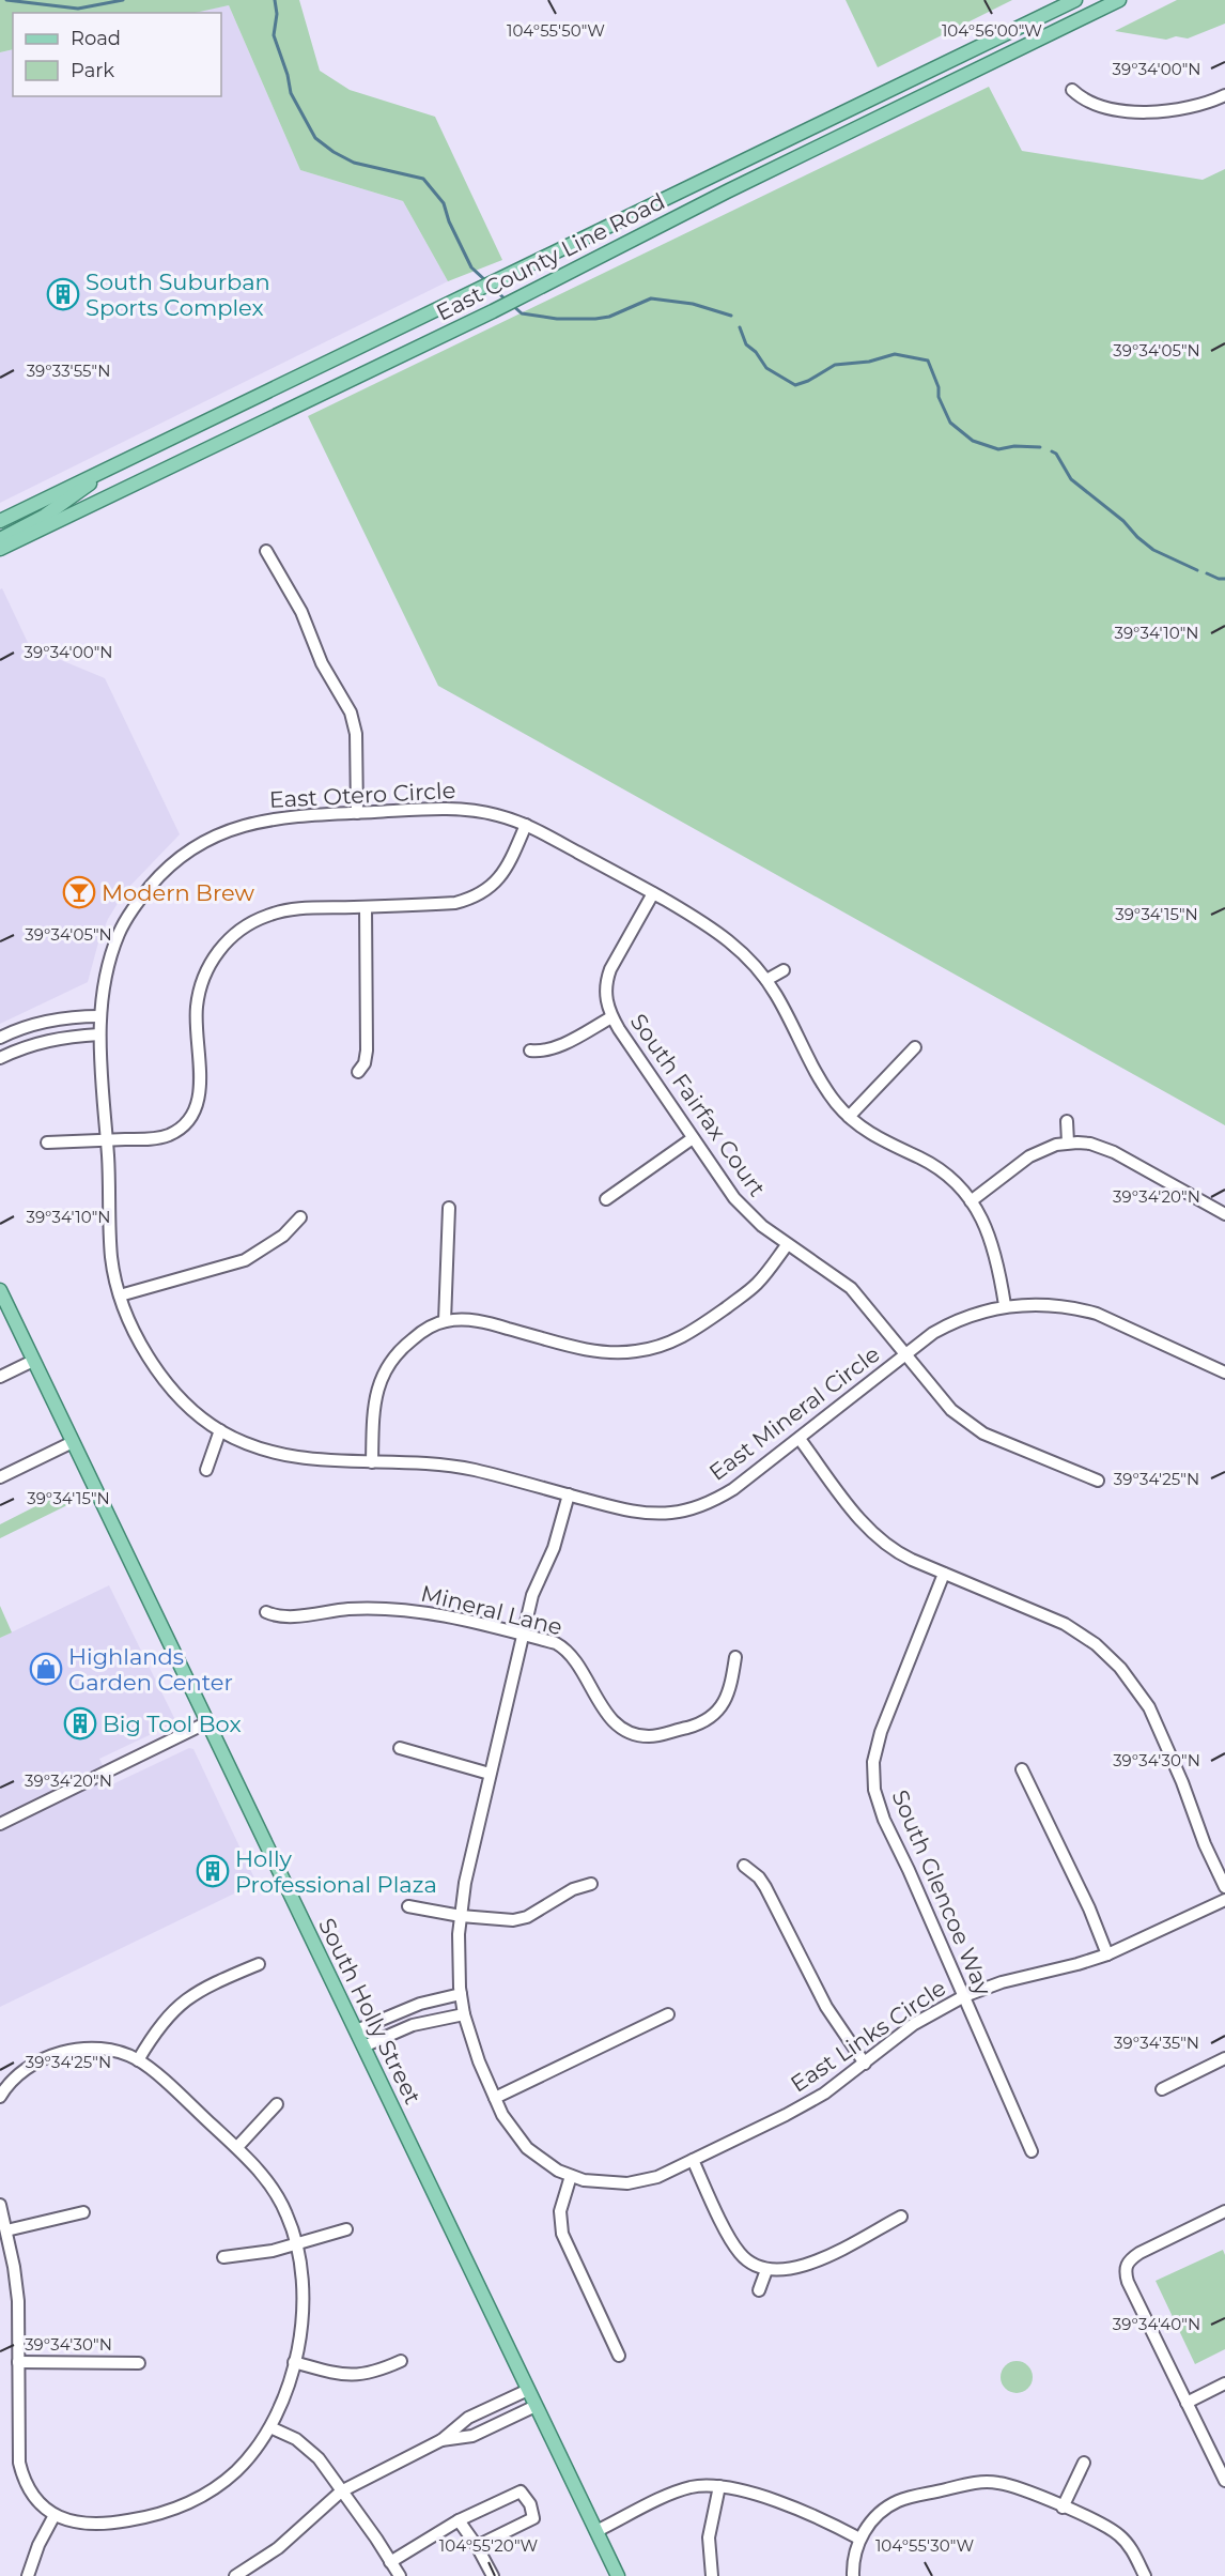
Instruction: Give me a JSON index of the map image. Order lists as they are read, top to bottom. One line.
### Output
{"streets":{"main road":["East County Line Road","South Holly Street"],"street":["East Otero Circle","South Fairfax Court","East Mineral Circle","Mineral Lane","South Glencoe Way","East Links Circle"]},"crossings":[["East Otero Circle","South Fairfax Court"],["East Otero Circle","East Mineral Circle"],["South Fairfax Court","East Mineral Circle"],["East Mineral Circle","East Links Circle"],["Mineral Lane","East Links Circle"],["South Glencoe Way","East Links Circle"]],"places":{"building":["South Suburban Sports Complex","Big Tool Box","Holly Professional Plaza"],"bar":["Modern Brew"],"shop":["Highlands Garden Center"]},"legend":["Road","Park"],"coordinates":["104°55'50\"W","104°56'00\"W","39°34'00\"N","39°34'05\"N","39°33'55\"N","39°34'10\"N","39°34'15\"N","39°34'20\"N","39°34'25\"N","39°34'30\"N","39°34'35\"N","39°34'40\"N","104°55'20\"W","104°55'30\"W"]}
